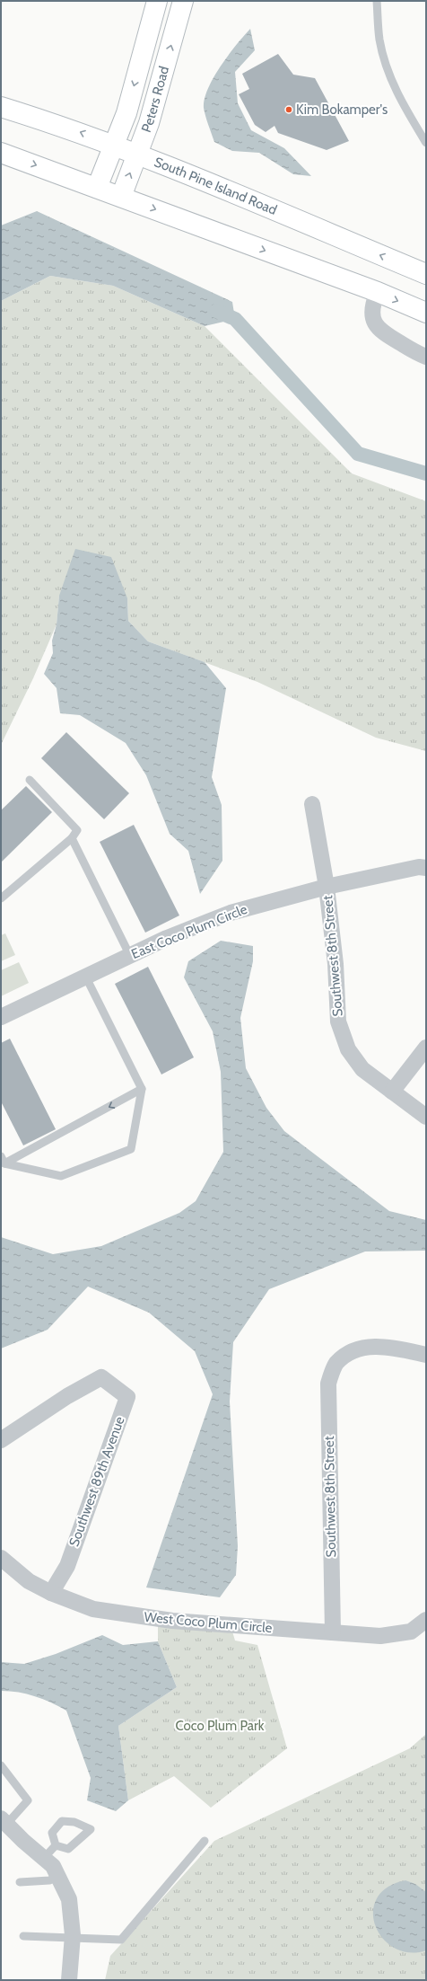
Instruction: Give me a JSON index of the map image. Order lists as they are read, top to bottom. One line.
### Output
{"streets":{"main road":["Peters Road","South Pine Island Road"],"street":["East Coco Plum Circle","Southwest 8th Street","Southwest 89th Avenue","West Coco Plum Circle"]},"crossings":[["Peters Road","South Pine Island Road"],["East Coco Plum Circle","Southwest 8th Street"],["Southwest 8th Street","West Coco Plum Circle"],["Southwest 89th Avenue","West Coco Plum Circle"]],"parks":["Coco Plum Park"],"places":["Kim Bokamper's"]}
